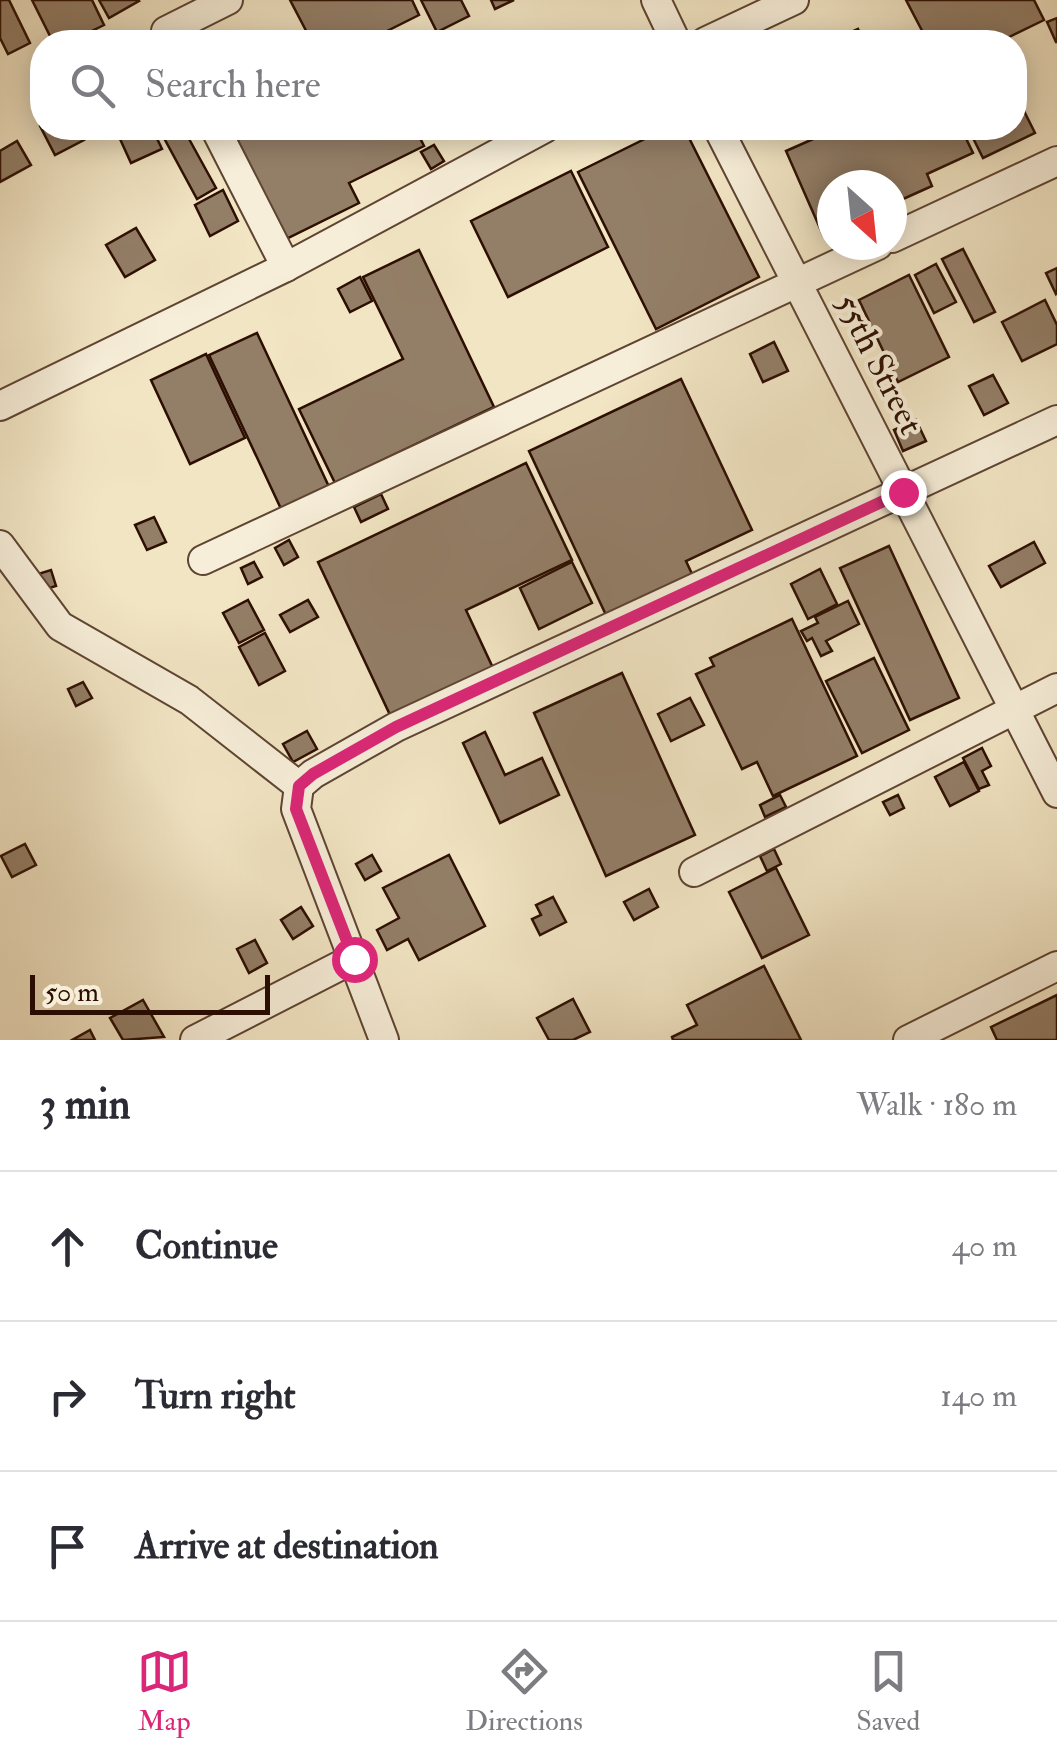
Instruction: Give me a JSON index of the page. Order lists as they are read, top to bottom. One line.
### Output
{"streets":{"street":["55th Street"]},"scale_bar":"50 m","north":"bottom right","page":{"search":"Search here","scale":"50 m","heading":["3 min","Walk · 180 m"],"list":[["Continue","40 m"],["Turn right","140 m"],"Arrive at destination"],"nav":["Map","Directions","Saved"]}}
